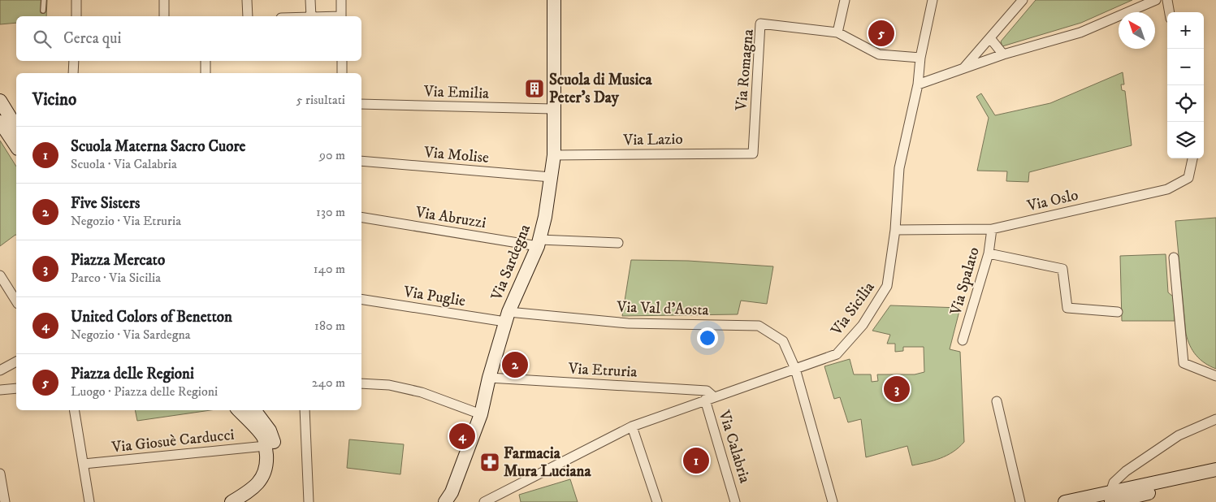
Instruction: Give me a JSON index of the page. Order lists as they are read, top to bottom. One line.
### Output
{"streets":{"street":["Via Romagna","Via Emilia","Via Lazio","Via Molise","Via Oslo","Via Abruzzi","Via Sardegna","Via Spalato","Via Puglie","Via Val d'Aosta","Via Sicilia","Via Etruria","Via Giosuè Carducci","Via Calabria"]},"crossings":[["Via Romagna","Via Lazio"],["Via Emilia","Via Sardegna"],["Via Lazio","Via Sardegna"],["Via Molise","Via Sardegna"],["Via Oslo","Via Spalato"],["Via Oslo","Via Sicilia"],["Via Abruzzi","Via Sardegna"],["Via Sardegna","Via Puglie"],["Via Sardegna","Via Val d'Aosta"],["Via Sardegna","Via Etruria"],["Via Puglie","Via Val d'Aosta"],["Via Val d'Aosta","Via Sicilia"],["Via Sicilia","Via Etruria"],["Via Sicilia","Via Calabria"],["Via Etruria","Via Calabria"]],"places":{"building":["Scuola di Musica Peter's Day"],"pharmacy":["Farmacia Mura Luciana"]},"north":"top left","page":{"map_buttons":["+","−"],"search":"Cerca qui","pins":["5","2","3","4","1"],"heading":["Vicino","5 risultati"],"list":[{"mark":"1","name":"Scuola Materna Sacro Cuore","note":"Scuola · Via Calabria","value":"90 m"},{"mark":"2","name":"Five Sisters","note":"Negozio · Via Etruria","value":"130 m"},{"mark":"3","name":"Piazza Mercato","note":"Parco · Via Sicilia","value":"140 m"},{"mark":"4","name":"United Colors of Benetton","note":"Negozio · Via Sardegna","value":"180 m"},{"mark":"5","name":"Piazza delle Regioni","note":"Luogo · Piazza delle Regioni","value":"240 m"}]}}
